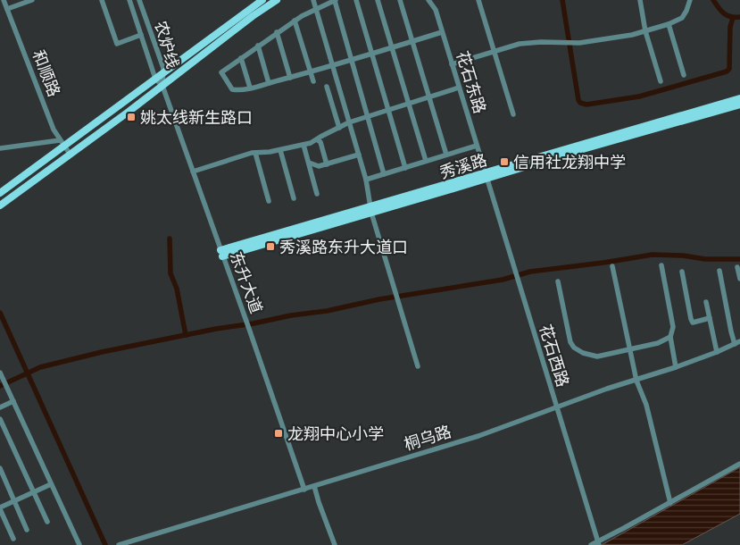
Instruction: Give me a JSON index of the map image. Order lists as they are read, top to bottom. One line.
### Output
{"streets":{"main road":["秀溪路"],"street":["农炉线","和顺路","花石东路","东升大道","花石西路","桐乌路"]},"crossings":[["农炉线","东升大道"],["花石东路","秀溪路"],["花石东路","花石西路"],["秀溪路","东升大道"],["秀溪路","花石西路"],["东升大道","桐乌路"],["花石西路","桐乌路"]],"places":{"transit":["姚太线新生路口","信用社龙翔中学","秀溪路东升大道口","龙翔中心小学"]}}
